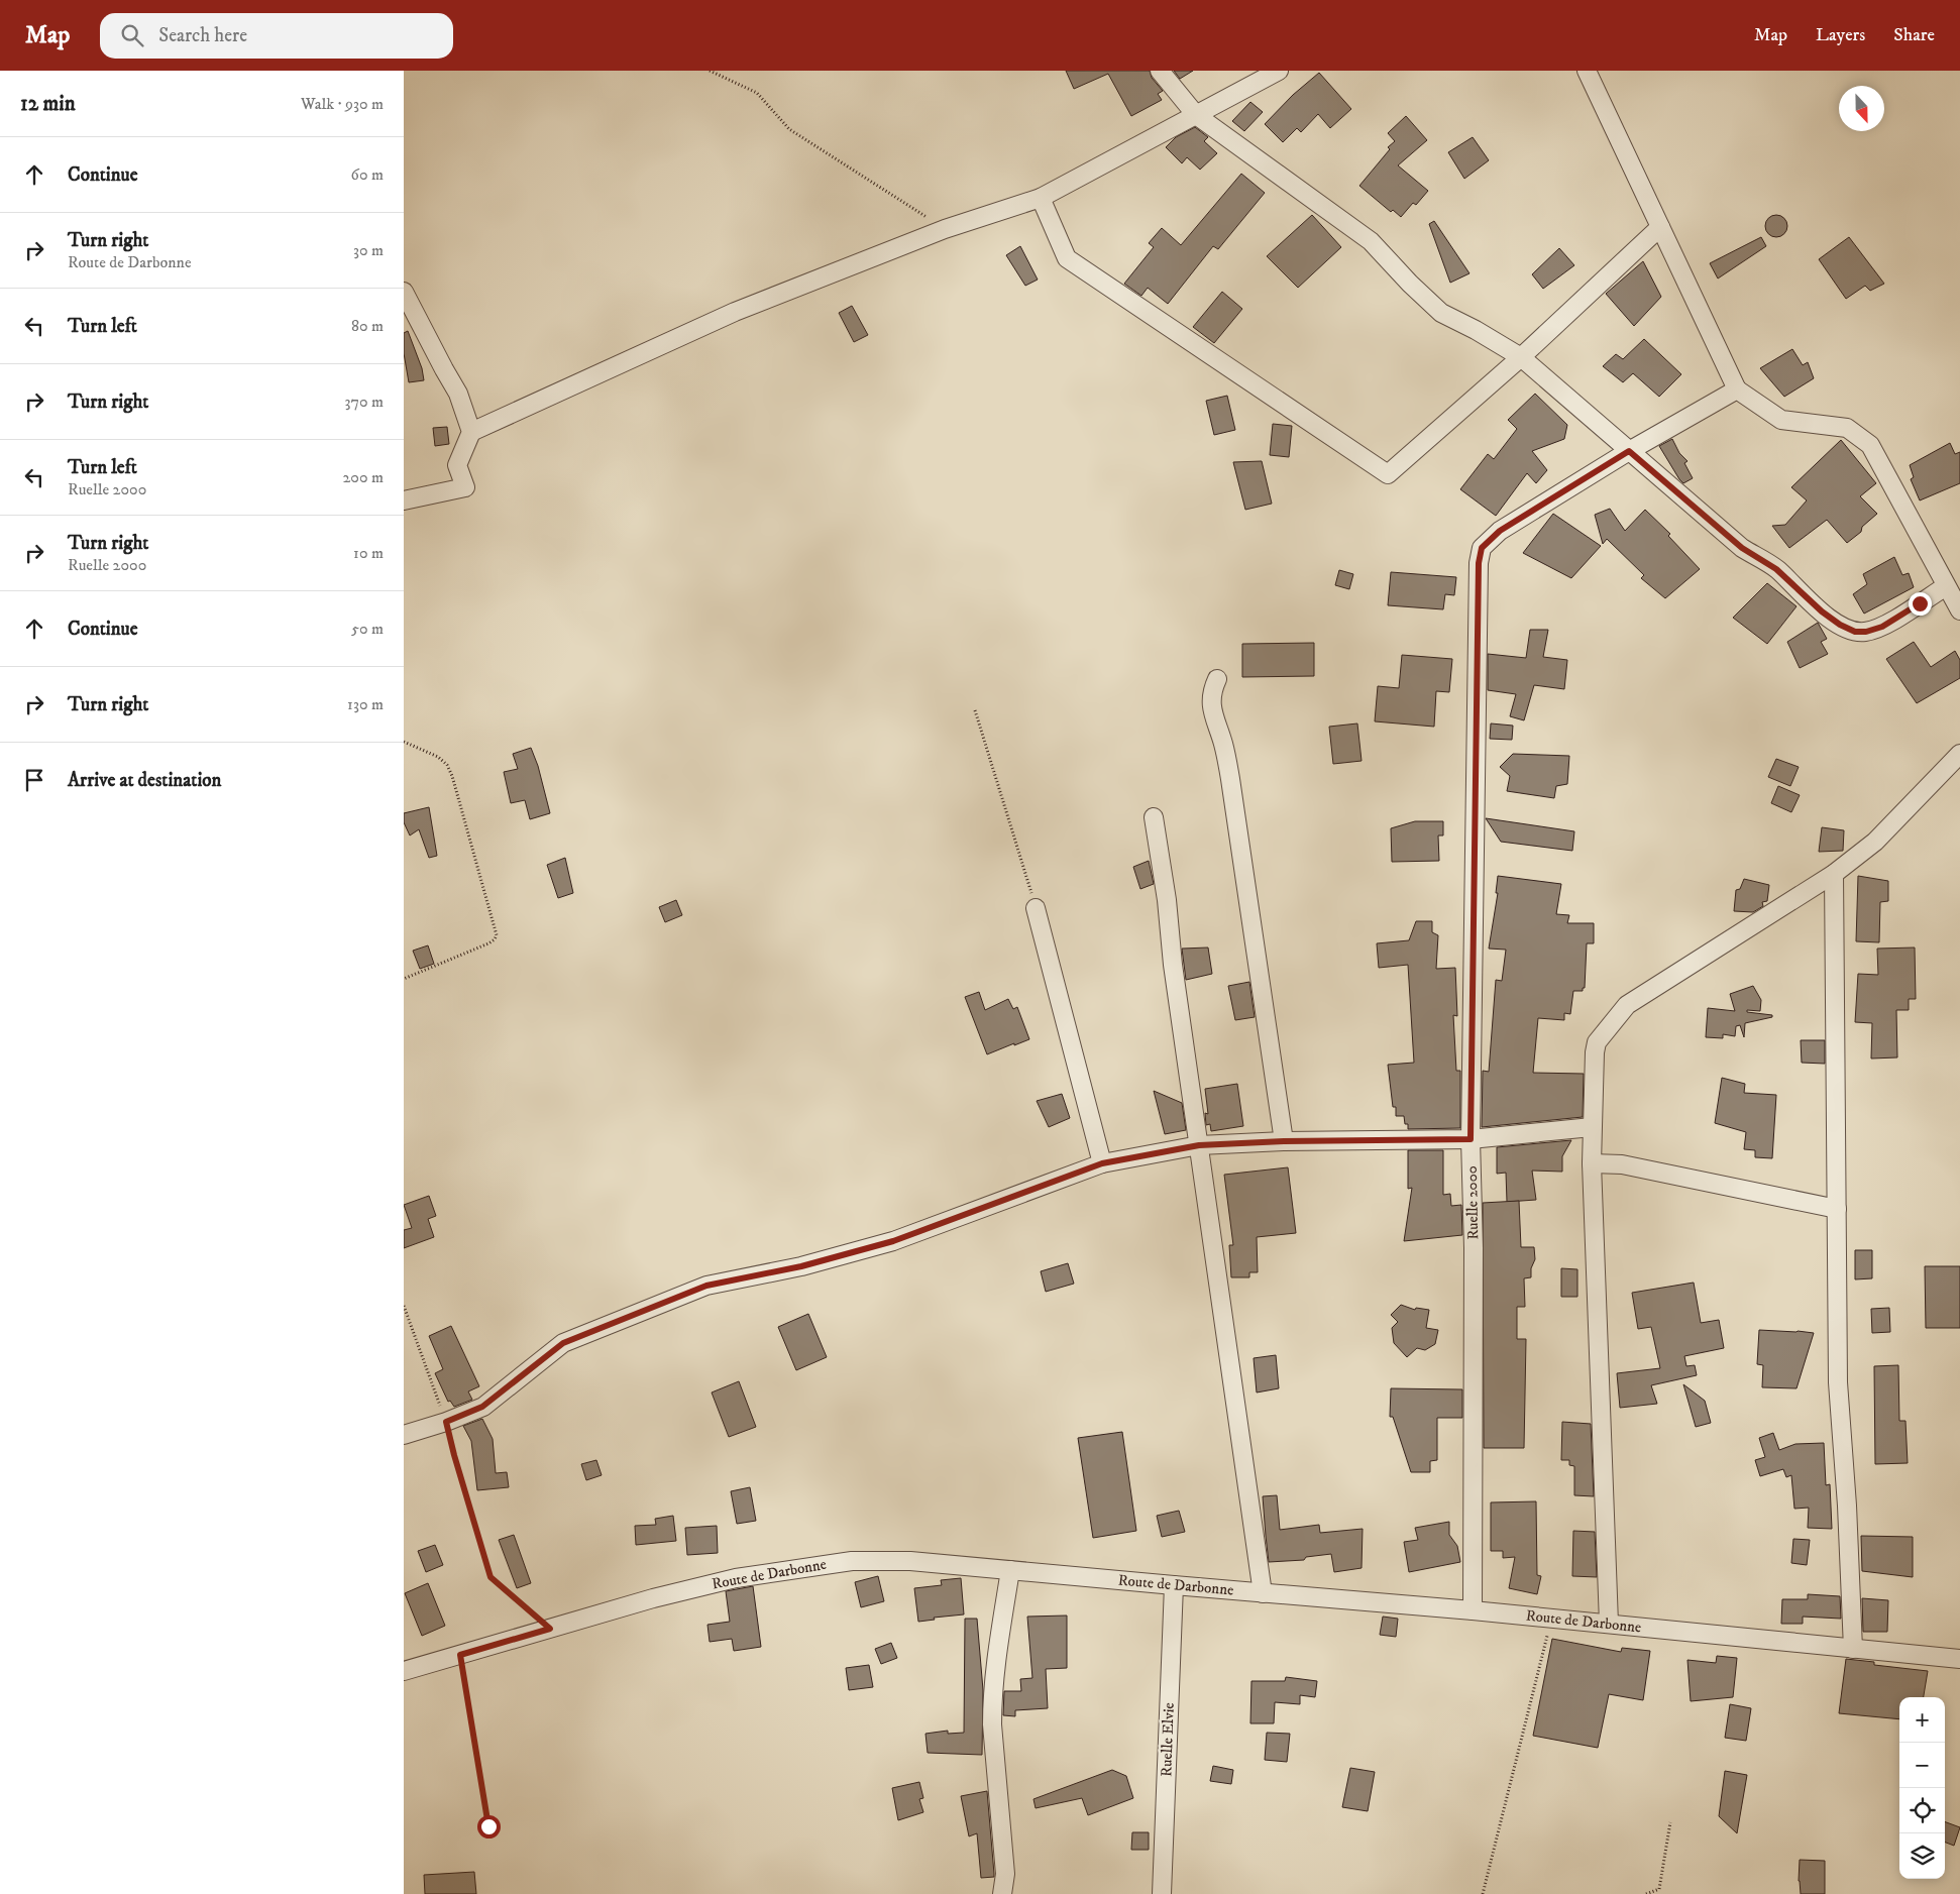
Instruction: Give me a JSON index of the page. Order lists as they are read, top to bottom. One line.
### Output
{"streets":{"street":["Ruelle 2000","Route de Darbonne","Ruelle Elvie"]},"crossings":[["Ruelle 2000","Route de Darbonne"],["Route de Darbonne","Ruelle Elvie"]],"north":"bottom","page":{"header":"Map","search":"Search here","nav":["Map","Layers","Share"],"heading":["12 min","Walk · 930 m"],"list":[["Continue","60 m"],["Turn right","Route de Darbonne","30 m"],["Turn left","80 m"],["Turn right","370 m"],["Turn left","Ruelle 2000","200 m"],["Turn right","Ruelle 2000","10 m"],["Continue","50 m"],["Turn right","130 m"],"Arrive at destination"],"map_buttons":["+","−"]}}
